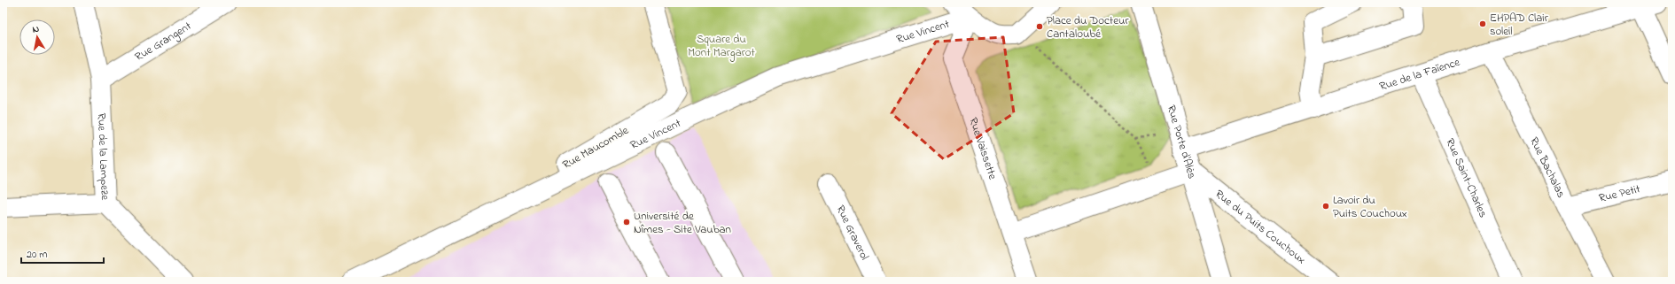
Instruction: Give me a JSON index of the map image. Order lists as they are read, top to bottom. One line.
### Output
{"streets":{"street":["Rue Vincent","Rue Grangent","Rue de la Faïence","Rue Porte d'Alès","Rue Maucomble","Rue Vaissette","Rue de la Lampeze","Rue Bachalas","Rue Saint-Charles","Rue Petit","Rue du Puits Couchoux","Rue Graverol"]},"crossings":[["Rue Vincent","Rue Maucomble"],["Rue Vincent","Rue Vaissette"],["Rue Grangent","Rue de la Lampeze"],["Rue de la Faïence","Rue Porte d'Alès"],["Rue de la Faïence","Rue Bachalas"],["Rue de la Faïence","Rue Saint-Charles"],["Rue Porte d'Alès","Rue du Puits Couchoux"],["Rue Bachalas","Rue Petit"]],"parks":["Square du Mont Margarot"],"places":["EHPAD Clair soleil","Place du Docteur Cantaloubé","Lavoir du Puits Couchoux","Université de Nîmes - Site Vauban"],"scale_bar":"20 m","north":"top"}
